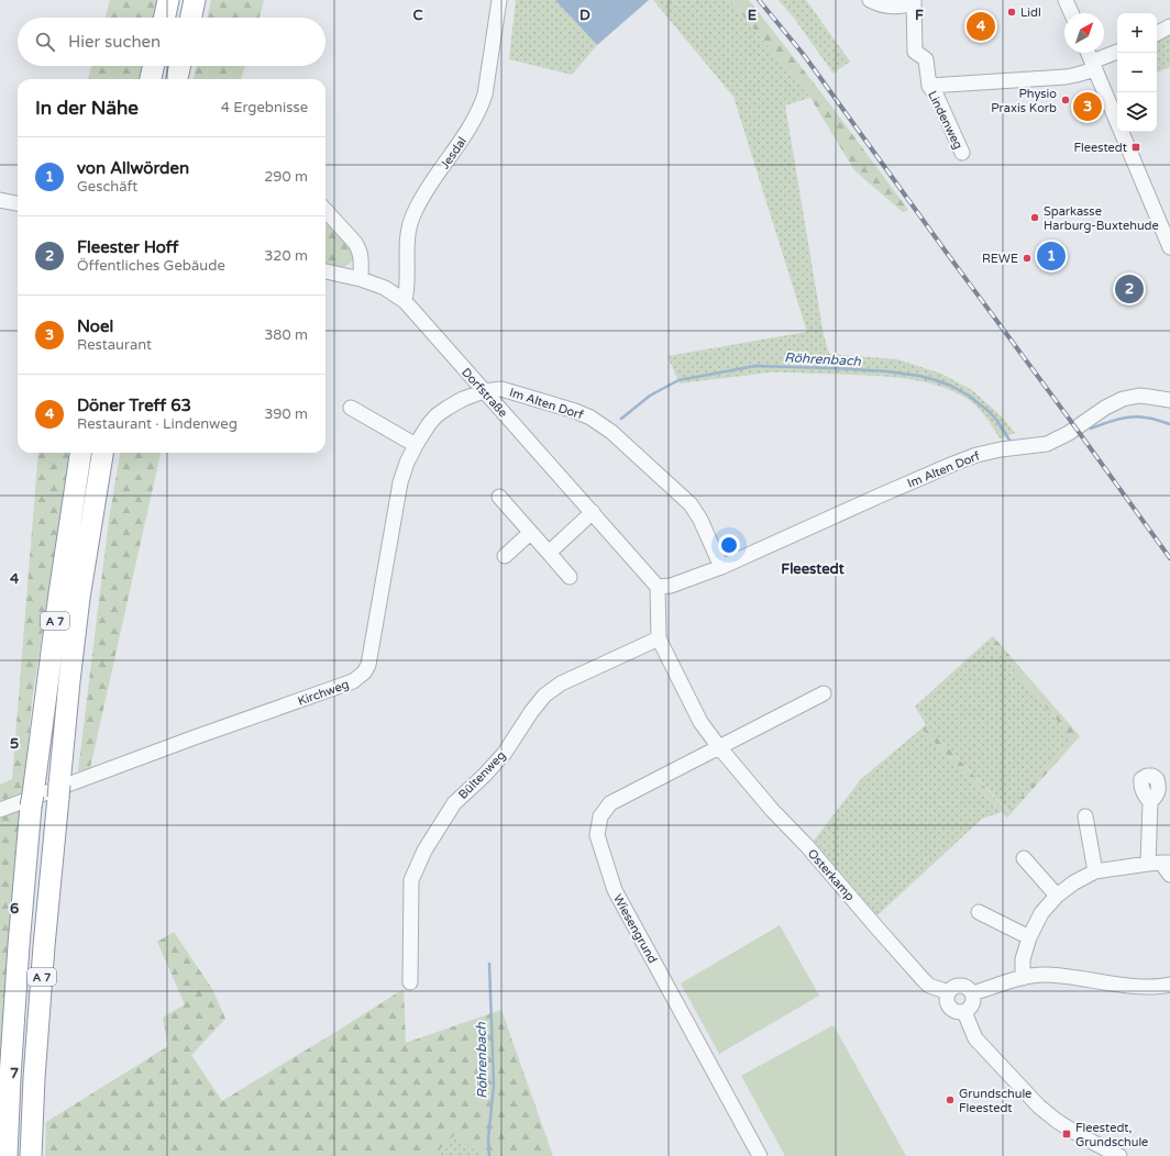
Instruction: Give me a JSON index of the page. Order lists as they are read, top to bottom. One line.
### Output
{"streets":{"highway":["A 7"],"street":["Lindenweg","Jesdal","Dorfstraße","Im Alten Dorf","Kirchweg","Bültenweg","Osterkamp","Wiesengrund"]},"crossings":[["Jesdal","Dorfstraße"],["Dorfstraße","Im Alten Dorf"],["Dorfstraße","Kirchweg"],["Dorfstraße","Osterkamp"],["Im Alten Dorf","Kirchweg"],["Im Alten Dorf","Osterkamp"],["Bültenweg","Osterkamp"],["Osterkamp","Wiesengrund"]],"districts":["Fleestedt"],"water":["Röhrenbach"],"places":{"other":["Lidl","Physio Praxis Korb","Sparkasse Harburg-Buxtehude","REWE","Grundschule Fleestedt"],"transit":["Fleestedt","Fleestedt, Grundschule"]},"north":"top right","page":{"pins":["4","3","1","2"],"map_buttons":["+","−"],"search":"Hier suchen","heading":["In der Nähe","4 Ergebnisse"],"list":[{"mark":"1","name":"von Allwörden","note":"Geschäft","value":"290 m"},{"mark":"2","name":"Fleester Hoff","note":"Öffentliches Gebäude","value":"320 m"},{"mark":"3","name":"Noel","note":"Restaurant","value":"380 m"},{"mark":"4","name":"Döner Treff 63","note":"Restaurant · Lindenweg","value":"390 m"}]},"grid":{"columns":["C","D","E","F"],"rows":["4","5","6","7"]}}
